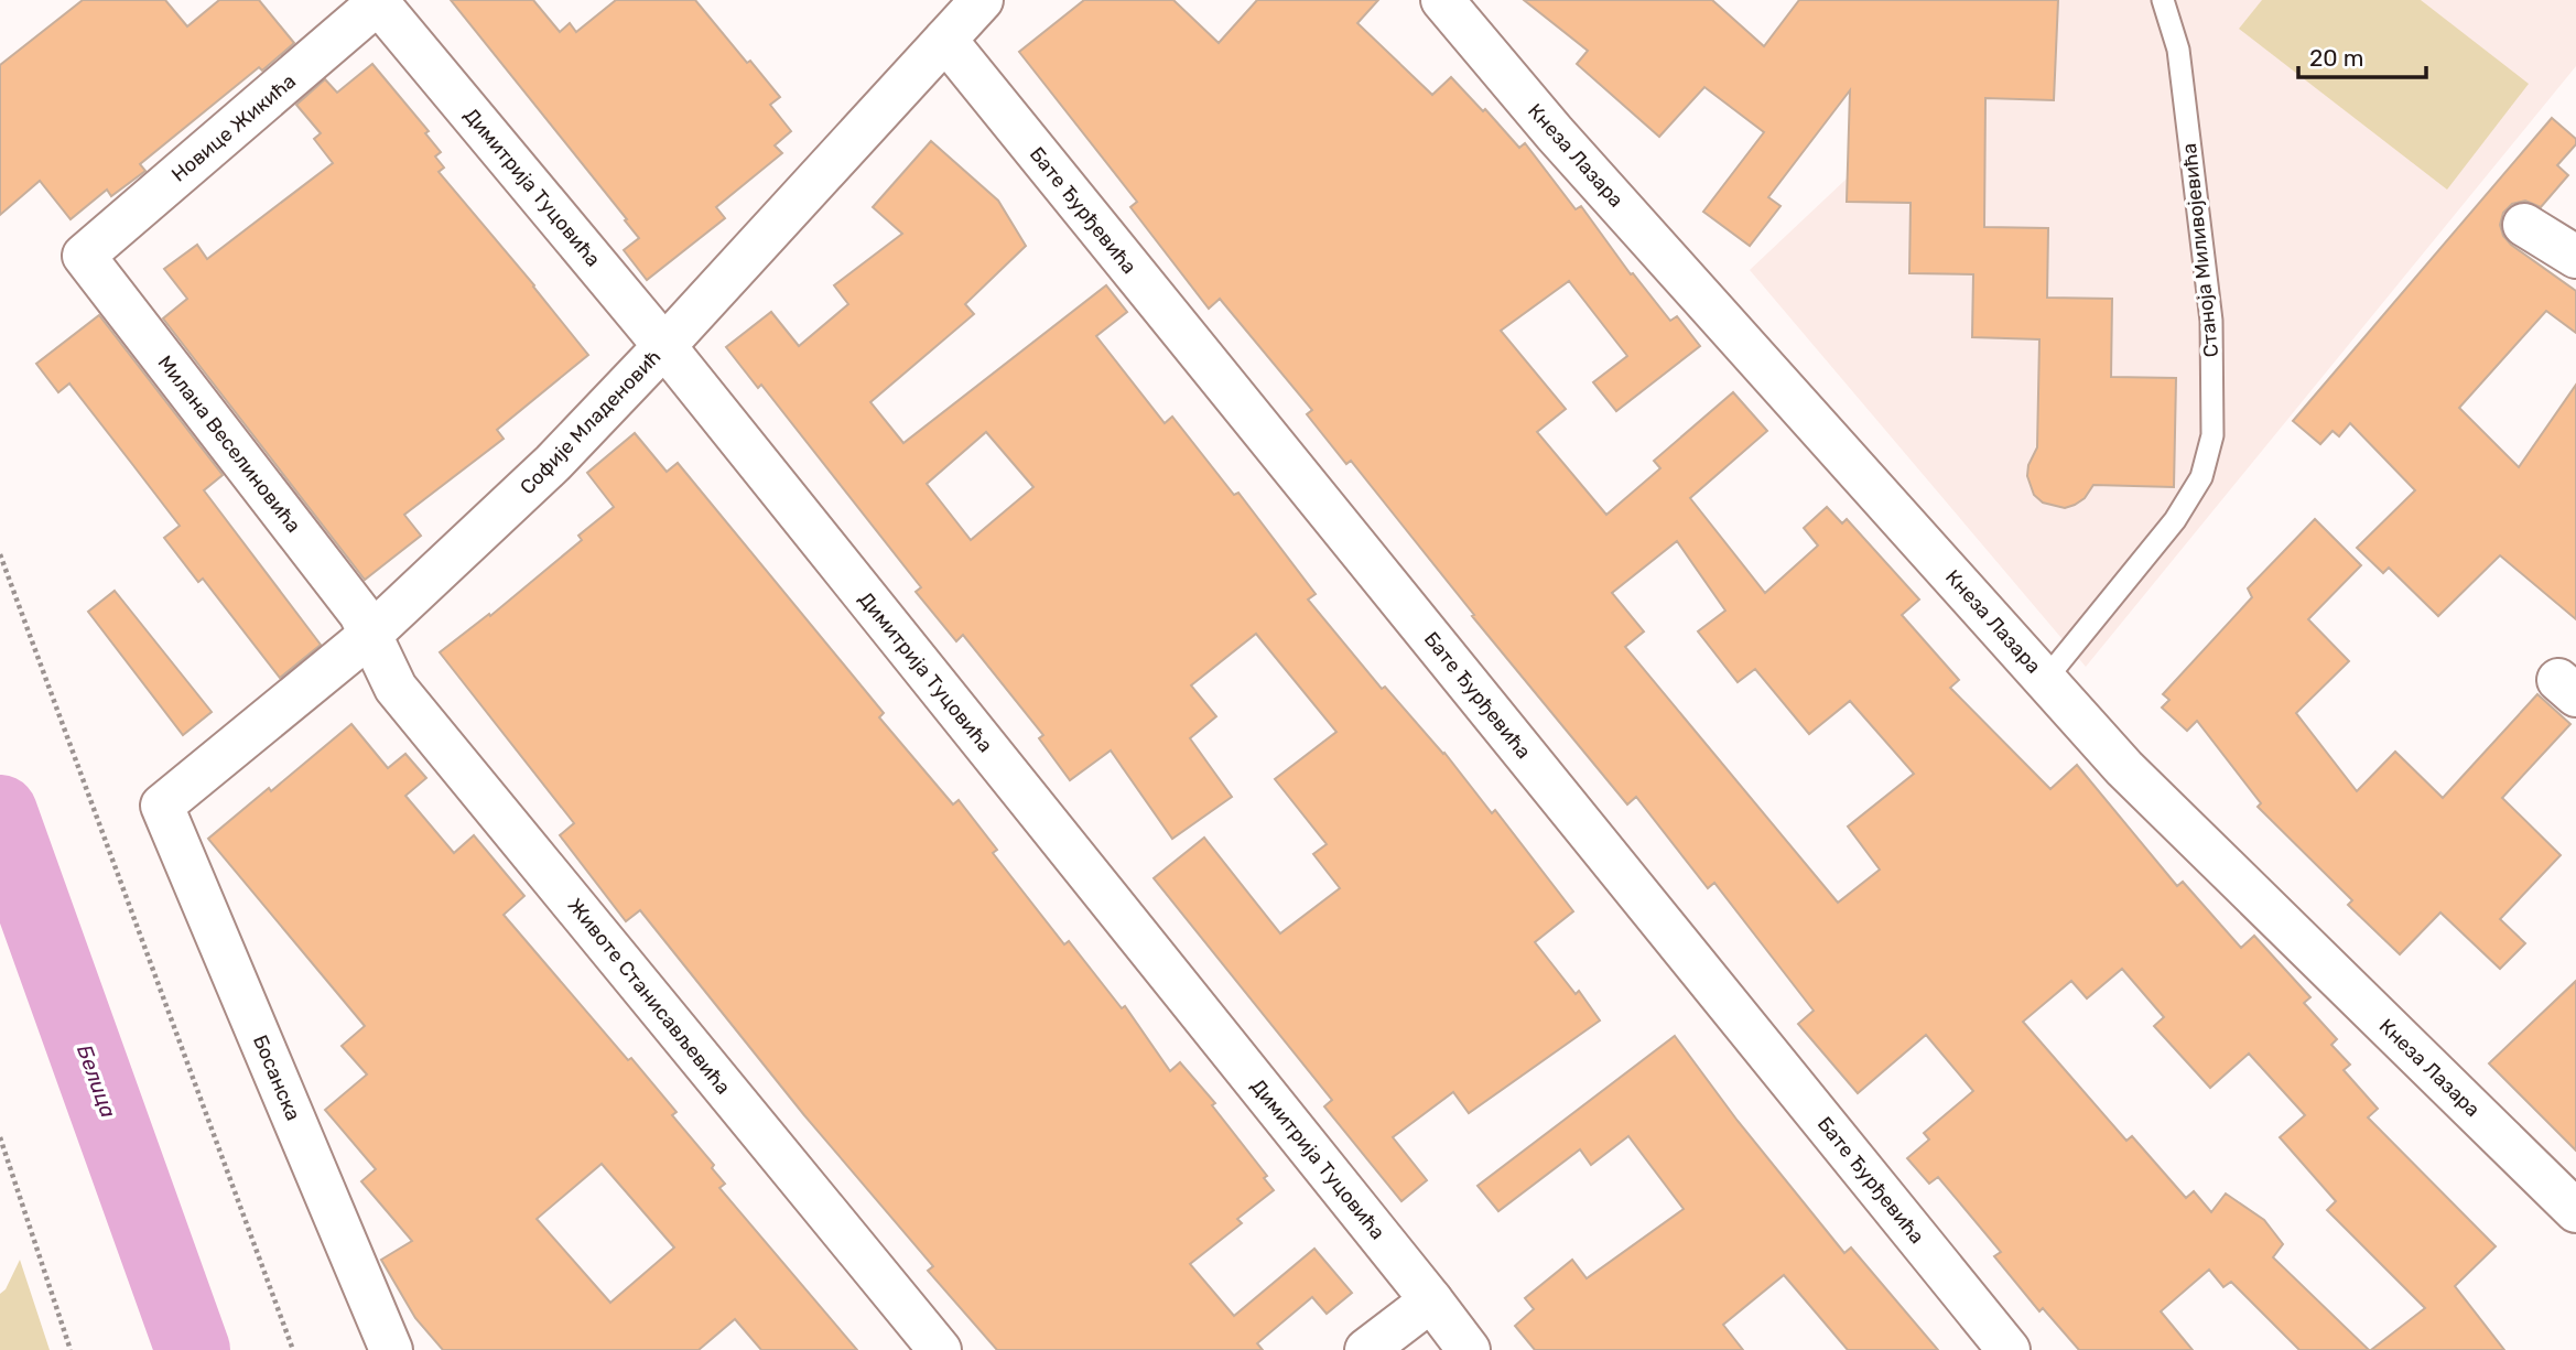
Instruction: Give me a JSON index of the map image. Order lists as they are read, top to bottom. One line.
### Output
{"streets":{"street":["Новице Жикића","Кнеза Лазара","Димитрија Туцовића","Бате Ђурђевића","Софије Младеновић","Милана Веселиновића","Животе Станисављевића","Босанска"],"lane":["Станоја Миливојевића"]},"crossings":[["Новице Жикића","Димитрија Туцовића"],["Новице Жикића","Милана Веселиновића"],["Кнеза Лазара","Станоја Миливојевића"],["Димитрија Туцовића","Софије Младеновић"],["Бате Ђурђевића","Софије Младеновић"],["Софије Младеновић","Милана Веселиновића"],["Софије Младеновић","Животе Станисављевића"],["Софије Младеновић","Босанска"],["Милана Веселиновића","Животе Станисављевића"]],"water":["Белица"],"scale_bar":"20 m"}
